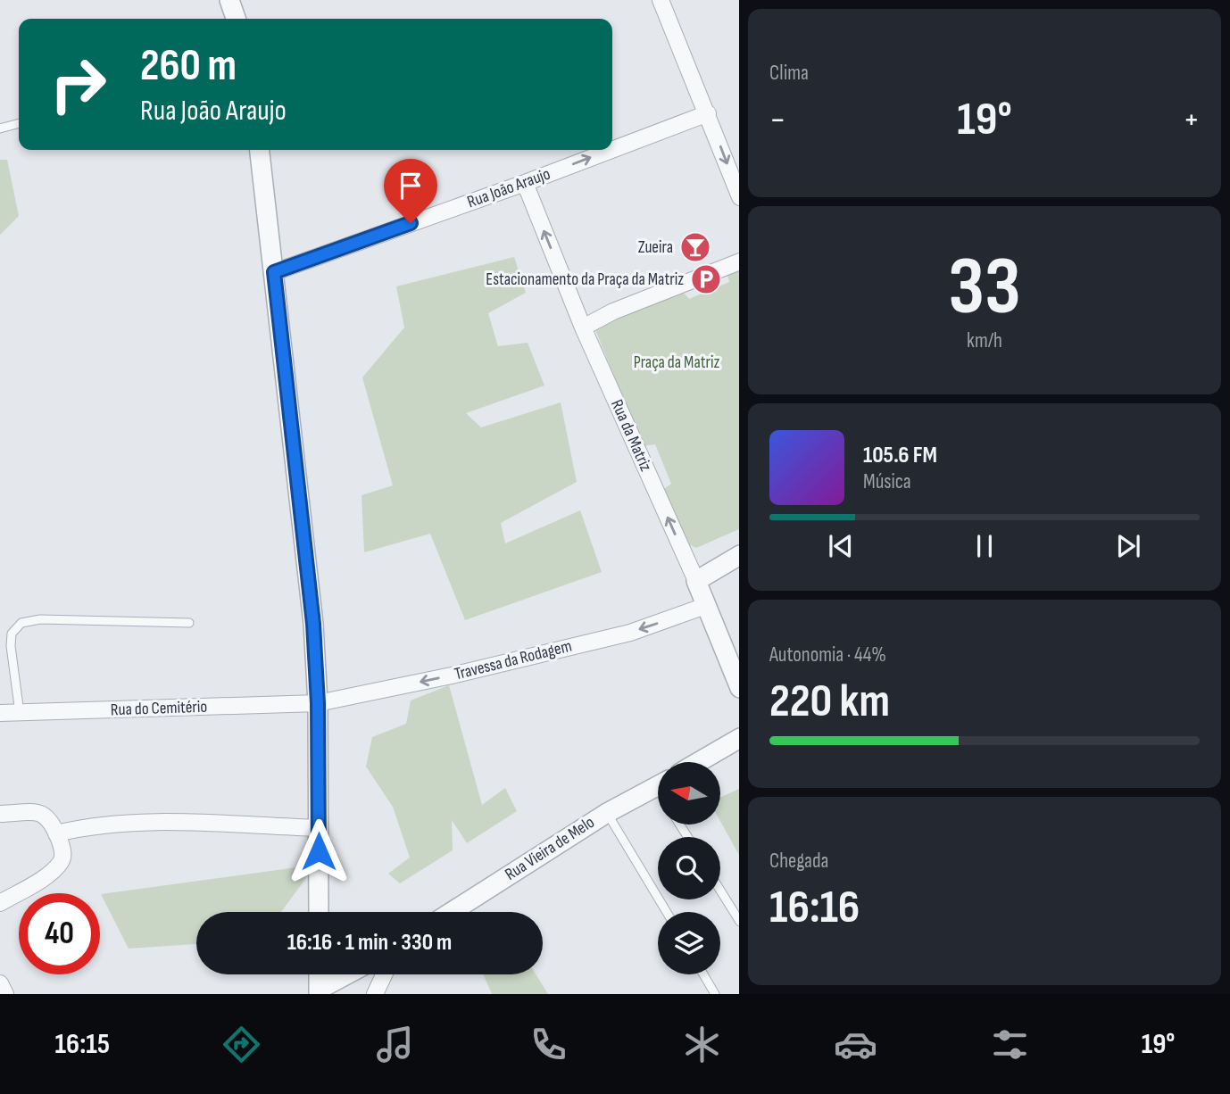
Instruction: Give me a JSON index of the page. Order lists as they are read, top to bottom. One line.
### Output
{"streets":{"street":["Rua João Araujo","Rua da Matriz","Travessa da Rodagem","Rua do Cemitério","Rua Vieira de Melo"]},"crossings":[["Rua João Araujo","Rua da Matriz"],["Rua da Matriz","Travessa da Rodagem"],["Travessa da Rodagem","Rua do Cemitério"]],"one_way":["Rua João Araujo","Rua da Matriz","Travessa da Rodagem"],"parks":["Praça da Matriz"],"places":{"bar":["Zueira"],"parking":["Estacionamento da Praça da Matriz"]},"north":"left","page":{"tile":["Clima",["33","km/h"],["Autonomia · 44%","220 km"],["Chegada","16:16"]],"turn":["260 m","Rua João Araujo"],"heat":["−","19°","+"],"song":["105.6 FM","Música"],"limit":"40","trip":"16:16 · 1 min · 330 m","tabs":["16:15","19°"]}}
